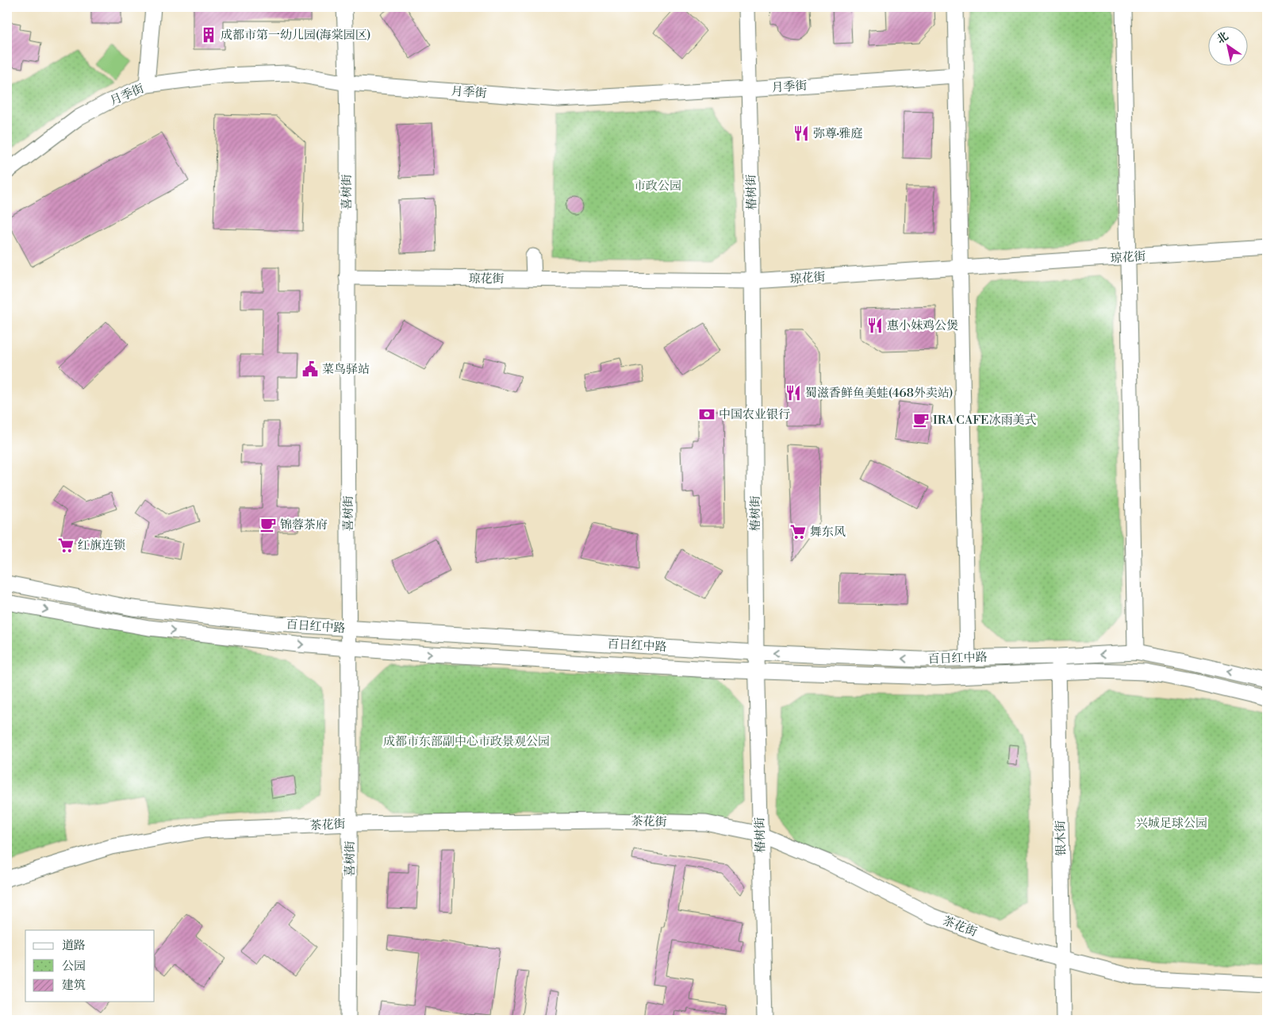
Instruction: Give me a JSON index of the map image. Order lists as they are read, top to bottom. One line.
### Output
{"streets":{"street":["月季街","喜树街","椿树街","琼花街","百日红中路","茶花街","银木街"]},"crossings":[["月季街","喜树街"],["月季街","椿树街"],["喜树街","琼花街"],["喜树街","百日红中路"],["喜树街","茶花街"],["椿树街","琼花街"],["椿树街","百日红中路"],["椿树街","茶花街"],["百日红中路","银木街"],["茶花街","银木街"]],"parks":["市政公园","成都市东部副中心市政景观公园","兴城足球公园"],"places":{"building":["成都市第一幼儿园(海棠园区)"],"restaurant":["弥尊·雅庭","惠小妹鸡公煲","蜀滋香鲜鱼美蛙(468外卖站)"],"public building":["菜鸟驿站"],"bank":["中国农业银行"],"cafe":["IRA CAFE冰雨美式","锦蓉茶府"],"supermarket":["舞东风","红旗连锁"]},"legend":["道路","公园","建筑"],"north":"top left"}
